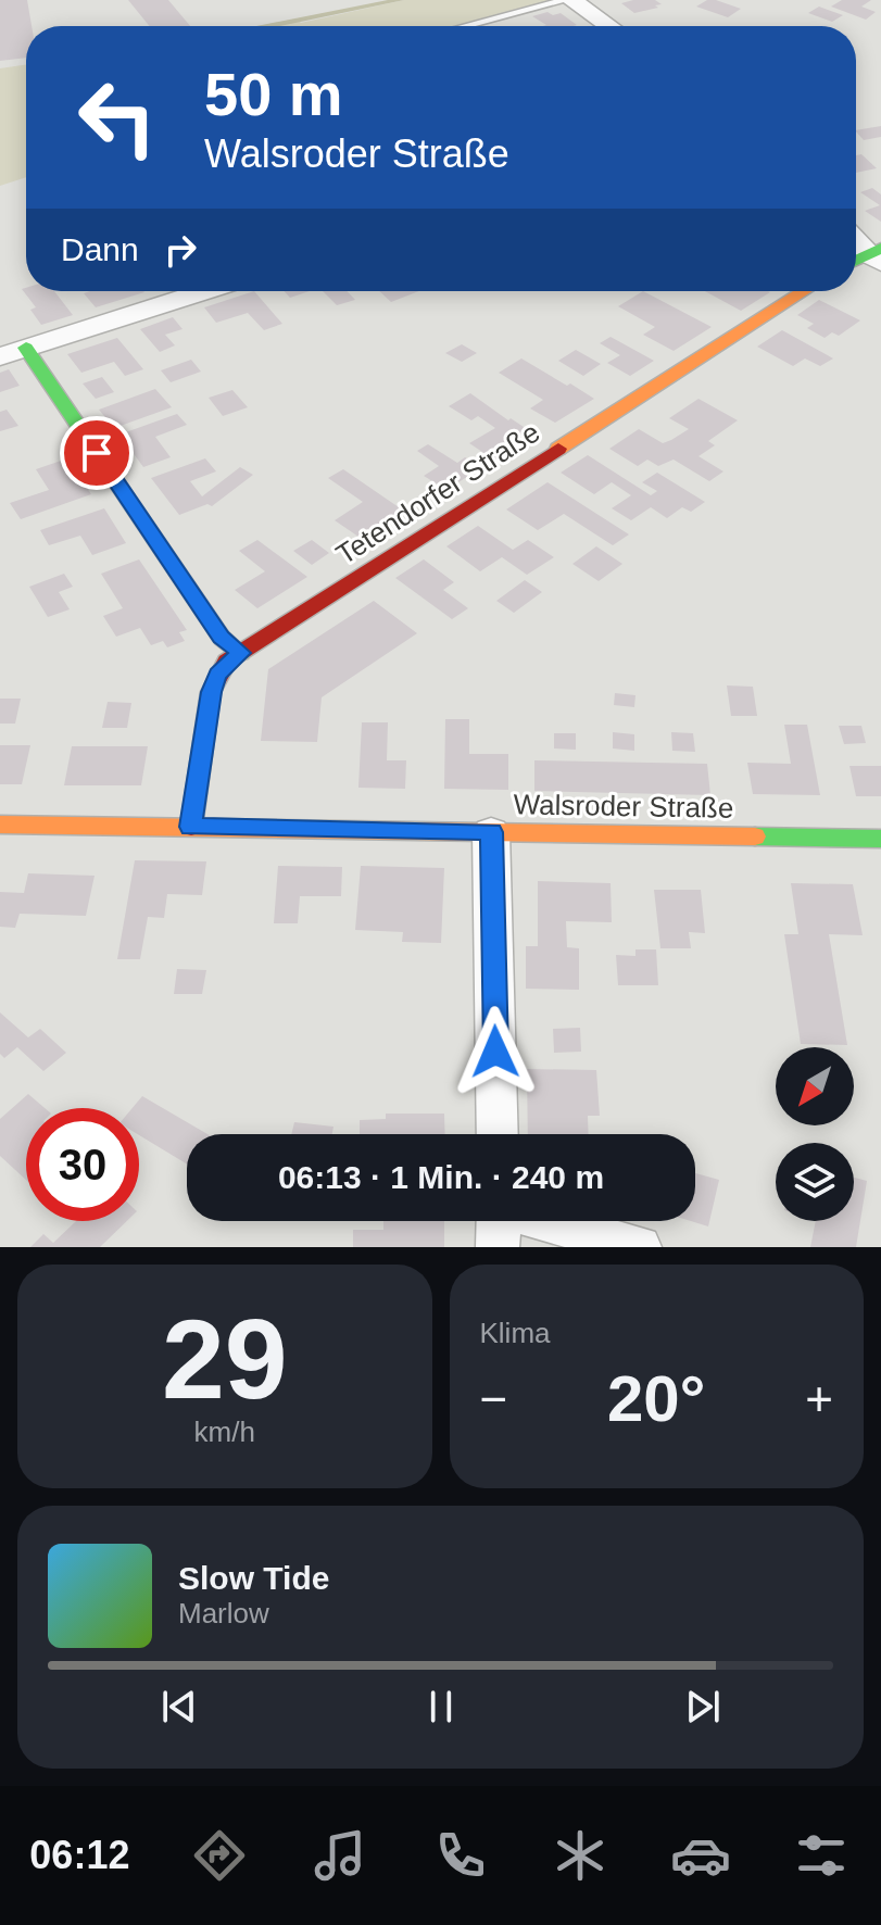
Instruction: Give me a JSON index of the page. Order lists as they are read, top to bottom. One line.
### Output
{"streets":{"street":["Tetendorfer Straße","Walsroder Straße"]},"crossings":[["Tetendorfer Straße","Walsroder Straße"]],"north":"bottom left","page":{"turn":["50 m","Walsroder Straße"],"then":"Dann","limit":"30","trip":"06:13 · 1 Min. · 240 m","tile":[["29","km/h"],"Klima"],"heat":["−","20°","+"],"song":["Slow Tide","Marlow"],"tabs":"06:12"}}
